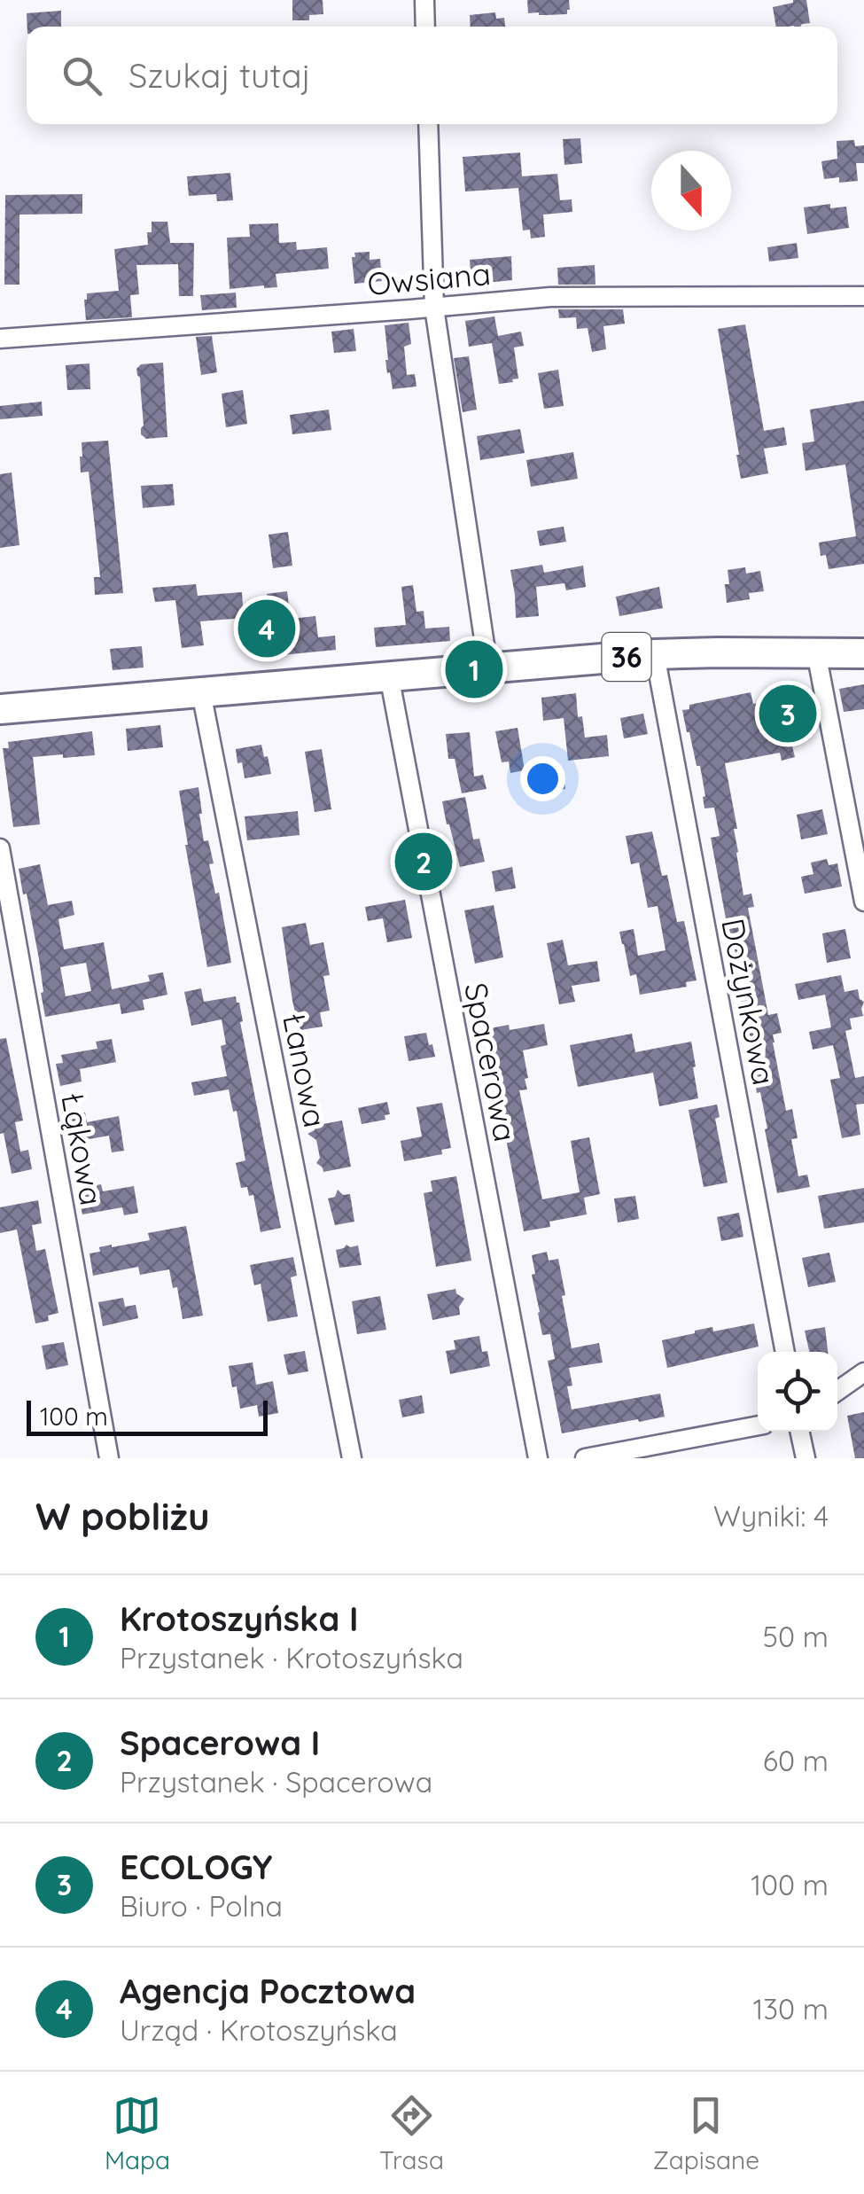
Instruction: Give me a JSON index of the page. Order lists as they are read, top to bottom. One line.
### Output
{"streets":{"main road":["36"],"street":["Owsiana","Dożynkowa","Spacerowa","Łanowa","Łąkowa"]},"crossings":[["36","Dożynkowa"],["36","Spacerowa"],["36","Łanowa"]],"scale_bar":"100 m","north":"bottom","page":{"search":"Szukaj tutaj","pins":["4","1","3","2"],"scale":"100 m","heading":["W pobliżu","Wyniki: 4"],"list":[{"mark":"1","name":"Krotoszyńska I","note":"Przystanek · Krotoszyńska","value":"50 m"},{"mark":"2","name":"Spacerowa I","note":"Przystanek · Spacerowa","value":"60 m"},{"mark":"3","name":"ECOLOGY","note":"Biuro · Polna","value":"100 m"},{"mark":"4","name":"Agencja Pocztowa","note":"Urząd · Krotoszyńska","value":"130 m"}],"nav":["Mapa","Trasa","Zapisane"]}}
